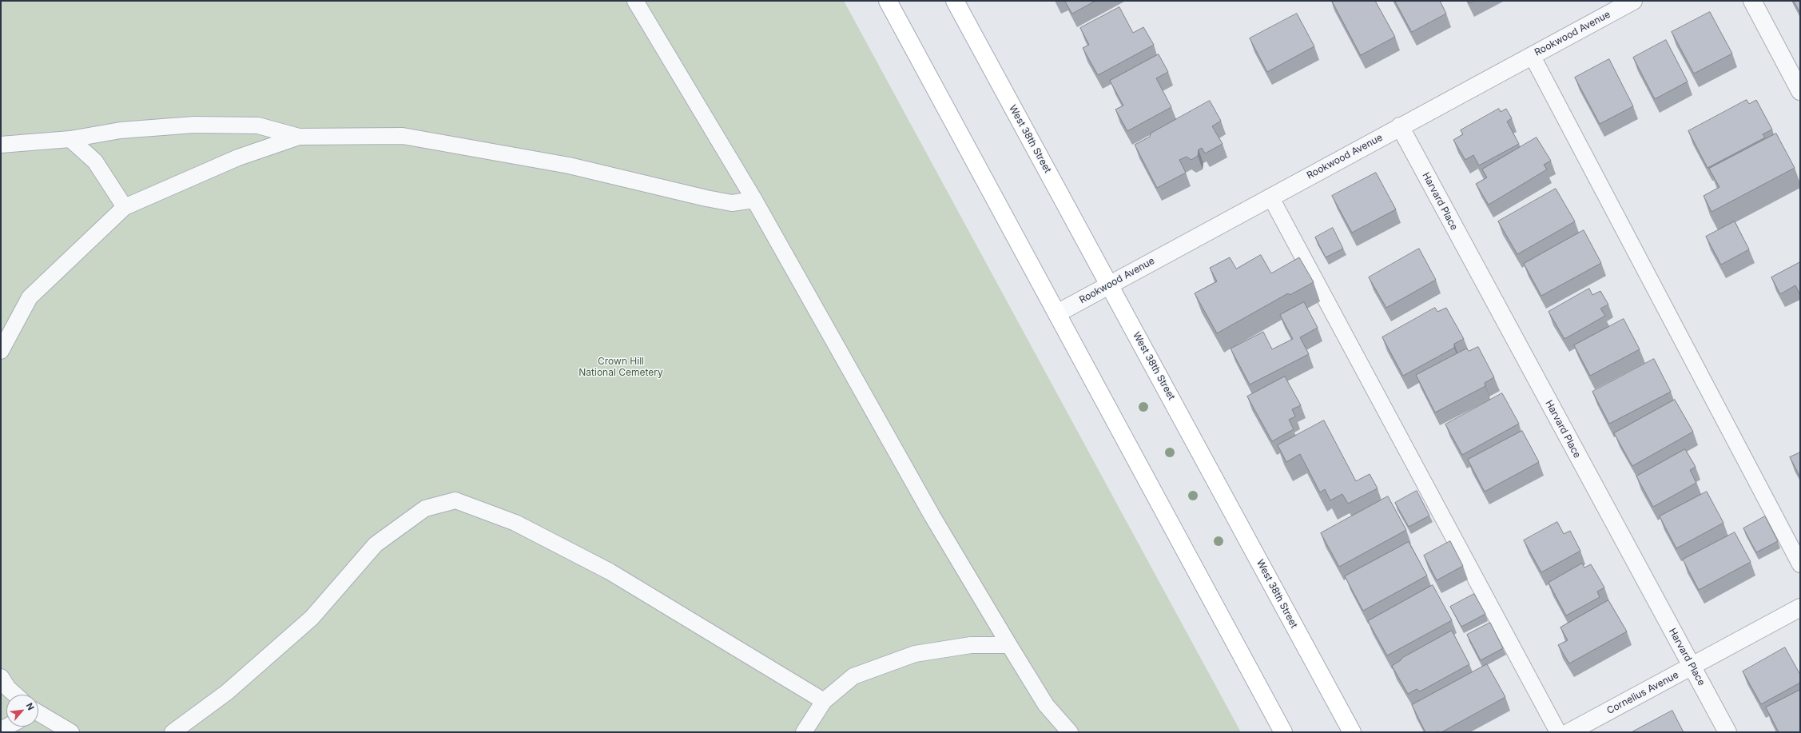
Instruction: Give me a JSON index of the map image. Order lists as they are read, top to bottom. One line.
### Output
{"streets":{"main road":["West 38th Street"],"street":["Rookwood Avenue","Harvard Place","Cornelius Avenue"]},"crossings":[["Rookwood Avenue","West 38th Street"],["Rookwood Avenue","Harvard Place"],["Harvard Place","Cornelius Avenue"]],"parks":["Crown Hill National Cemetery"],"north":"top right"}
